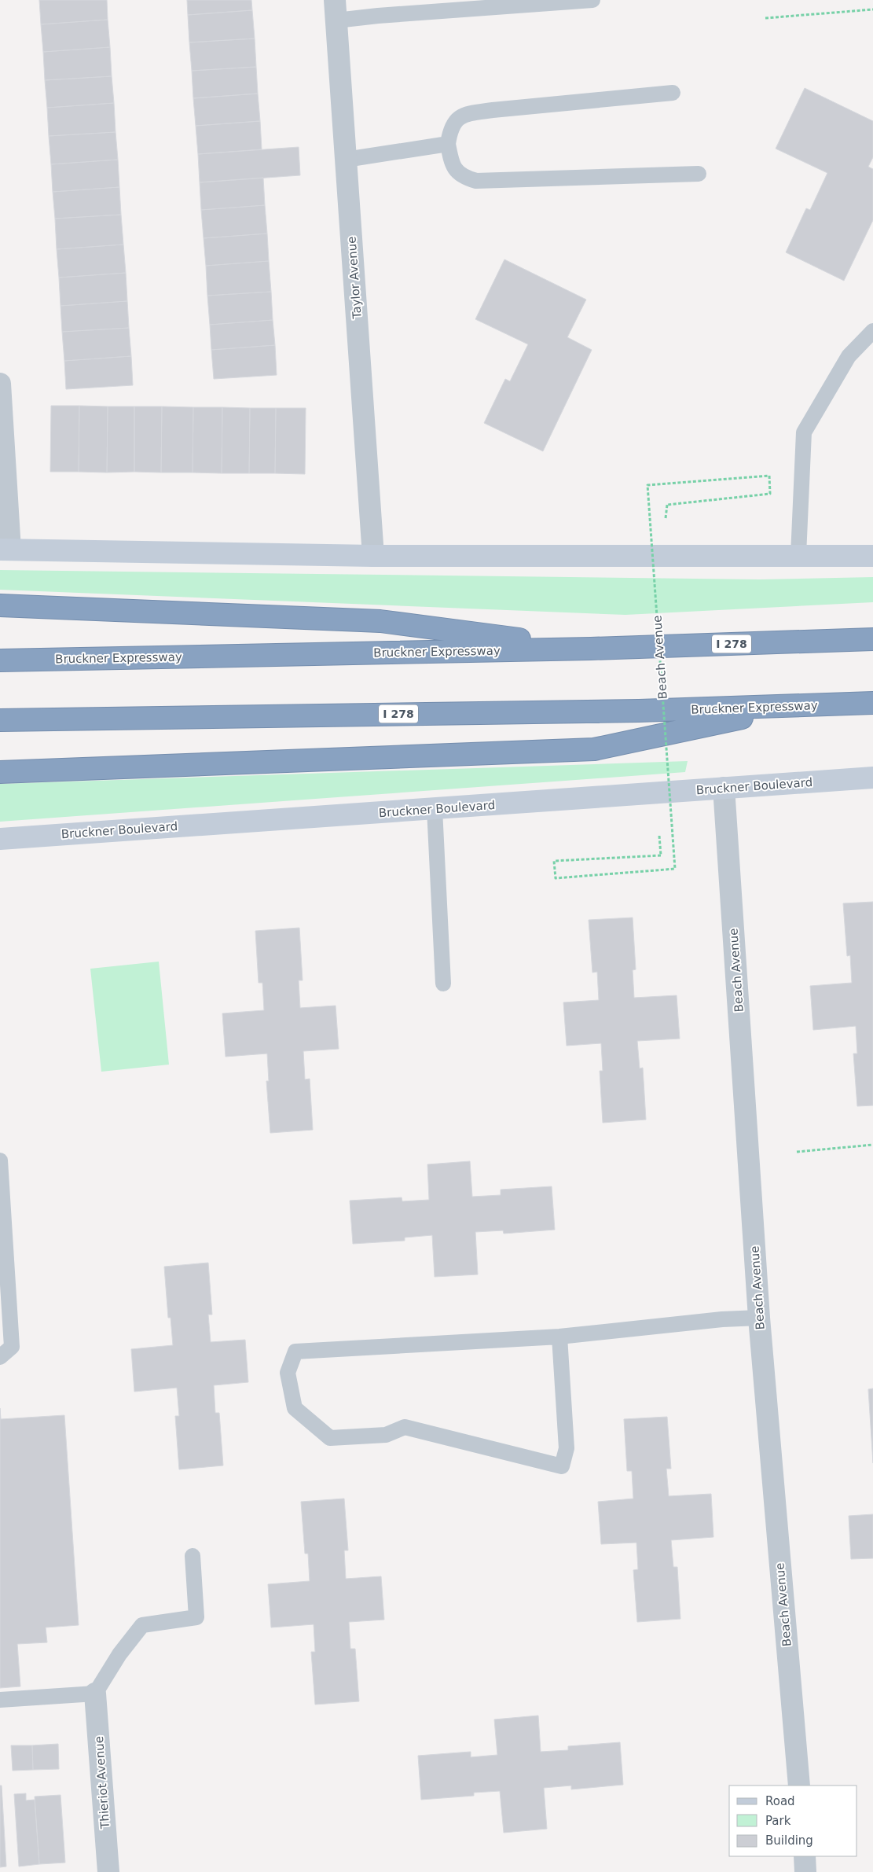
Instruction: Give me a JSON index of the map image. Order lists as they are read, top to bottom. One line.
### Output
{"streets":{"highway":["I 278","Bruckner Expressway"],"main road":["Bruckner Boulevard"],"street":["Taylor Avenue","Beach Avenue","Thieriot Avenue"]},"crossings":[["Beach Avenue","Bruckner Boulevard"]],"legend":["Road","Park","Building"]}
